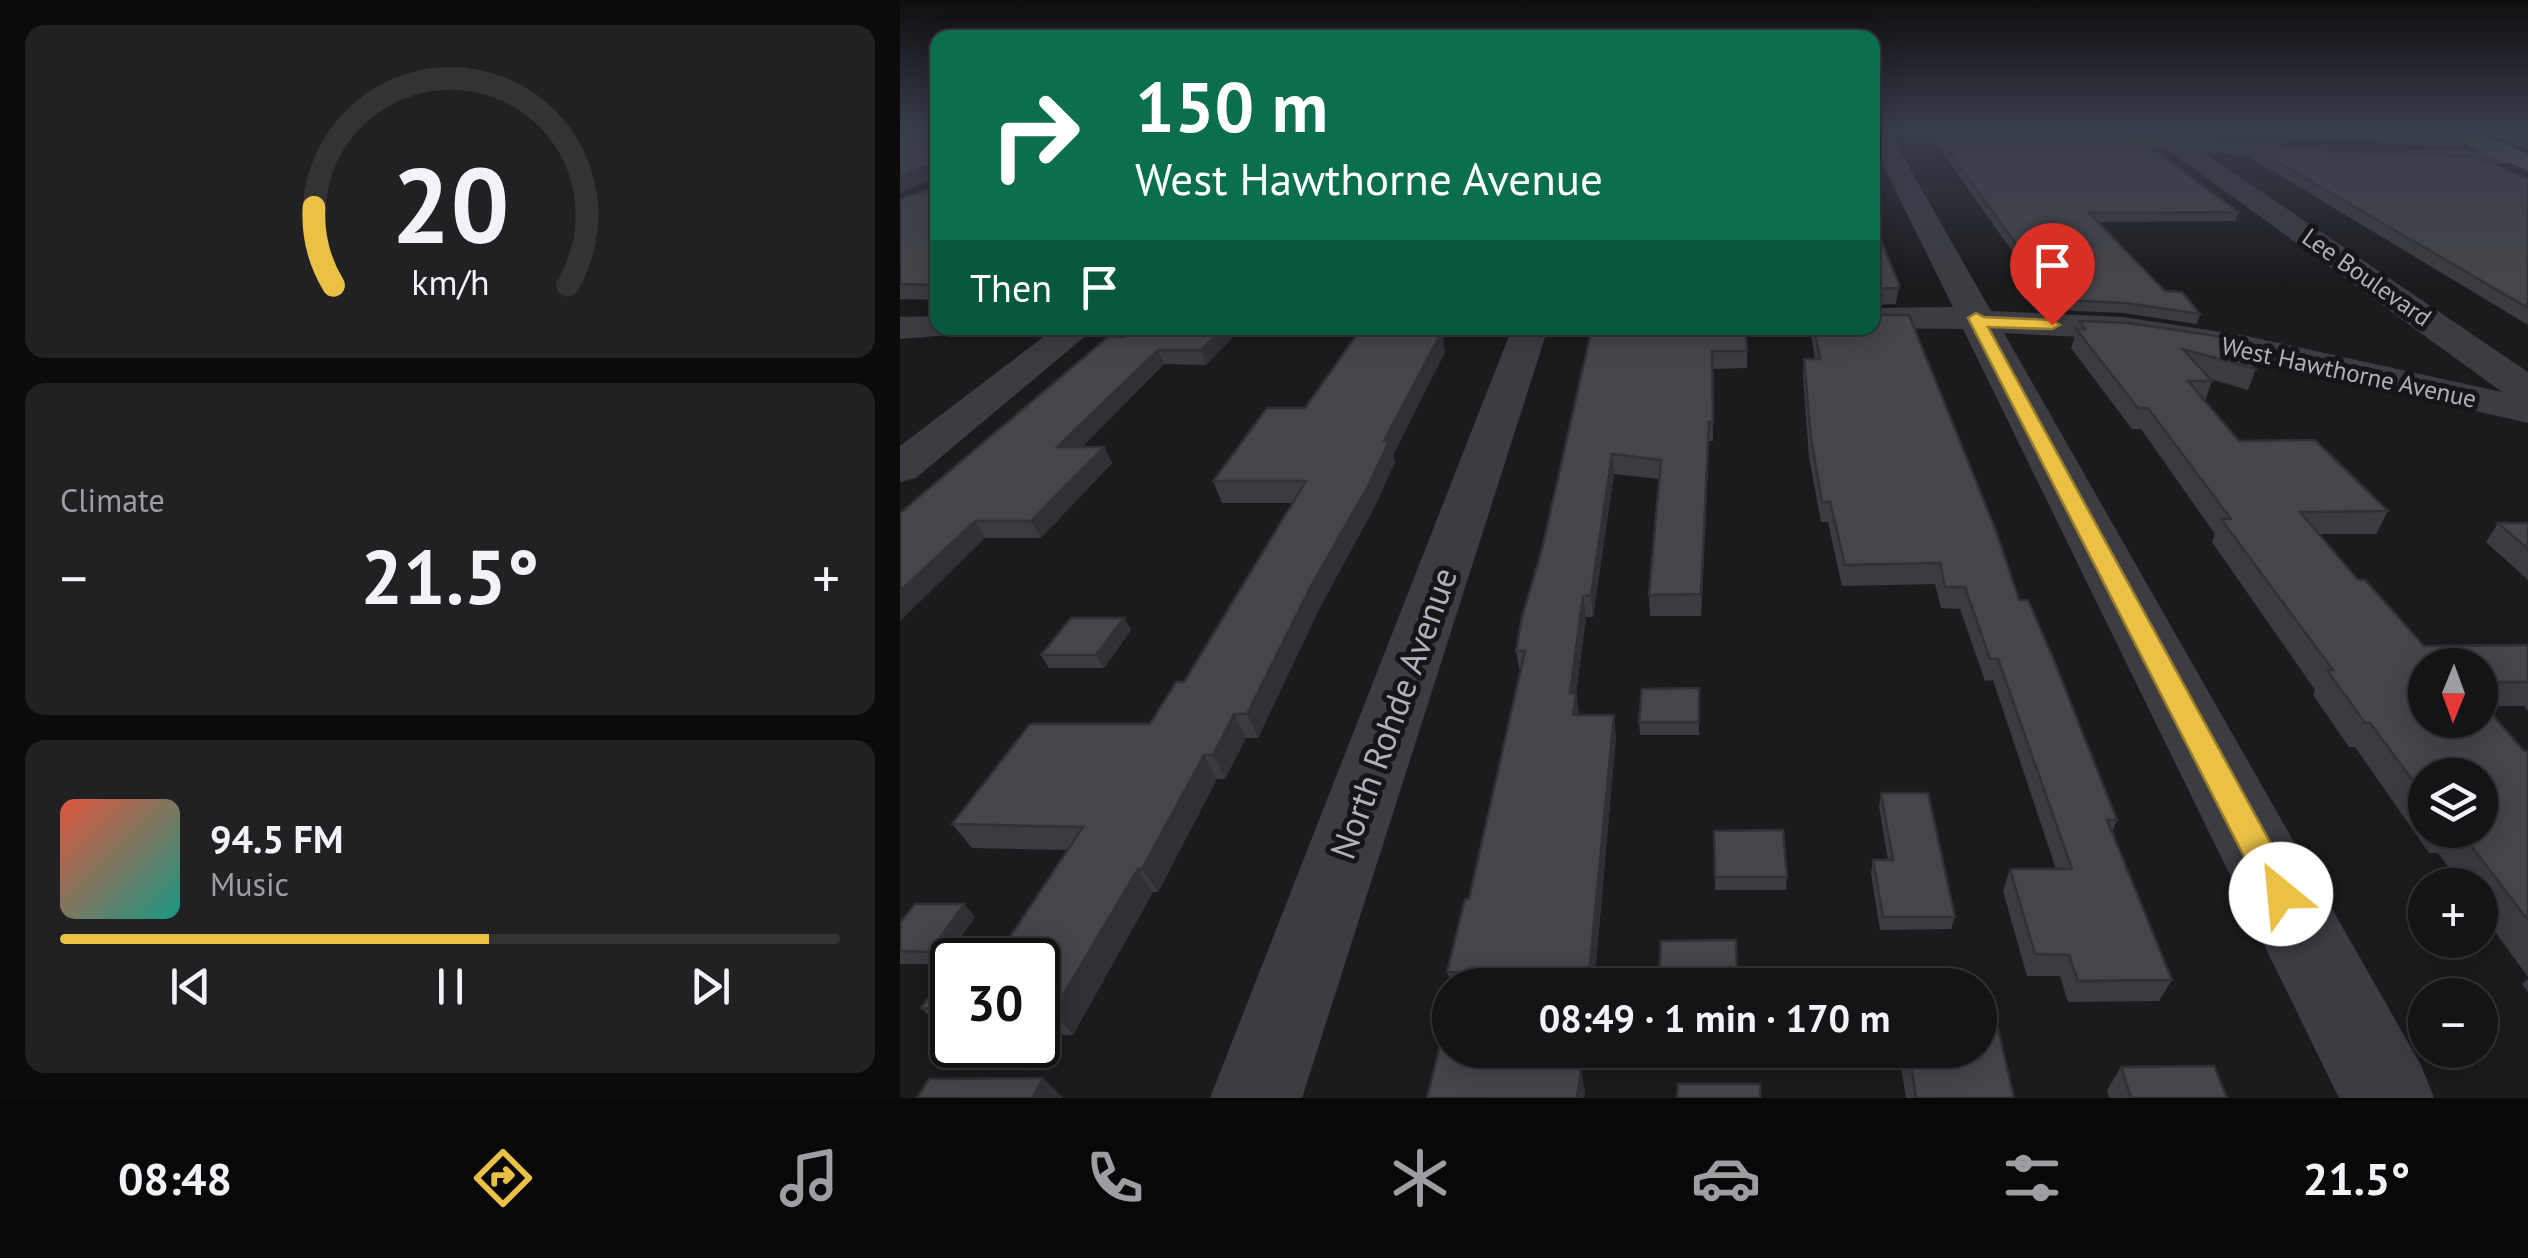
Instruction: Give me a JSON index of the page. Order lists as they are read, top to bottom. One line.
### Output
{"streets":{"street":["Lee Boulevard","West Hawthorne Avenue","North Rohde Avenue"]},"north":"bottom","page":{"turn":["150 m","West Hawthorne Avenue"],"then":"Then","tile":"Climate","heat":["−","21.5°","+"],"map_buttons":["+","−"],"song":["94.5 FM","Music"],"limit":"30","trip":"08:49 · 1 min · 170 m","tabs":["08:48","21.5°"],"gauge":["20","km/h"]}}
